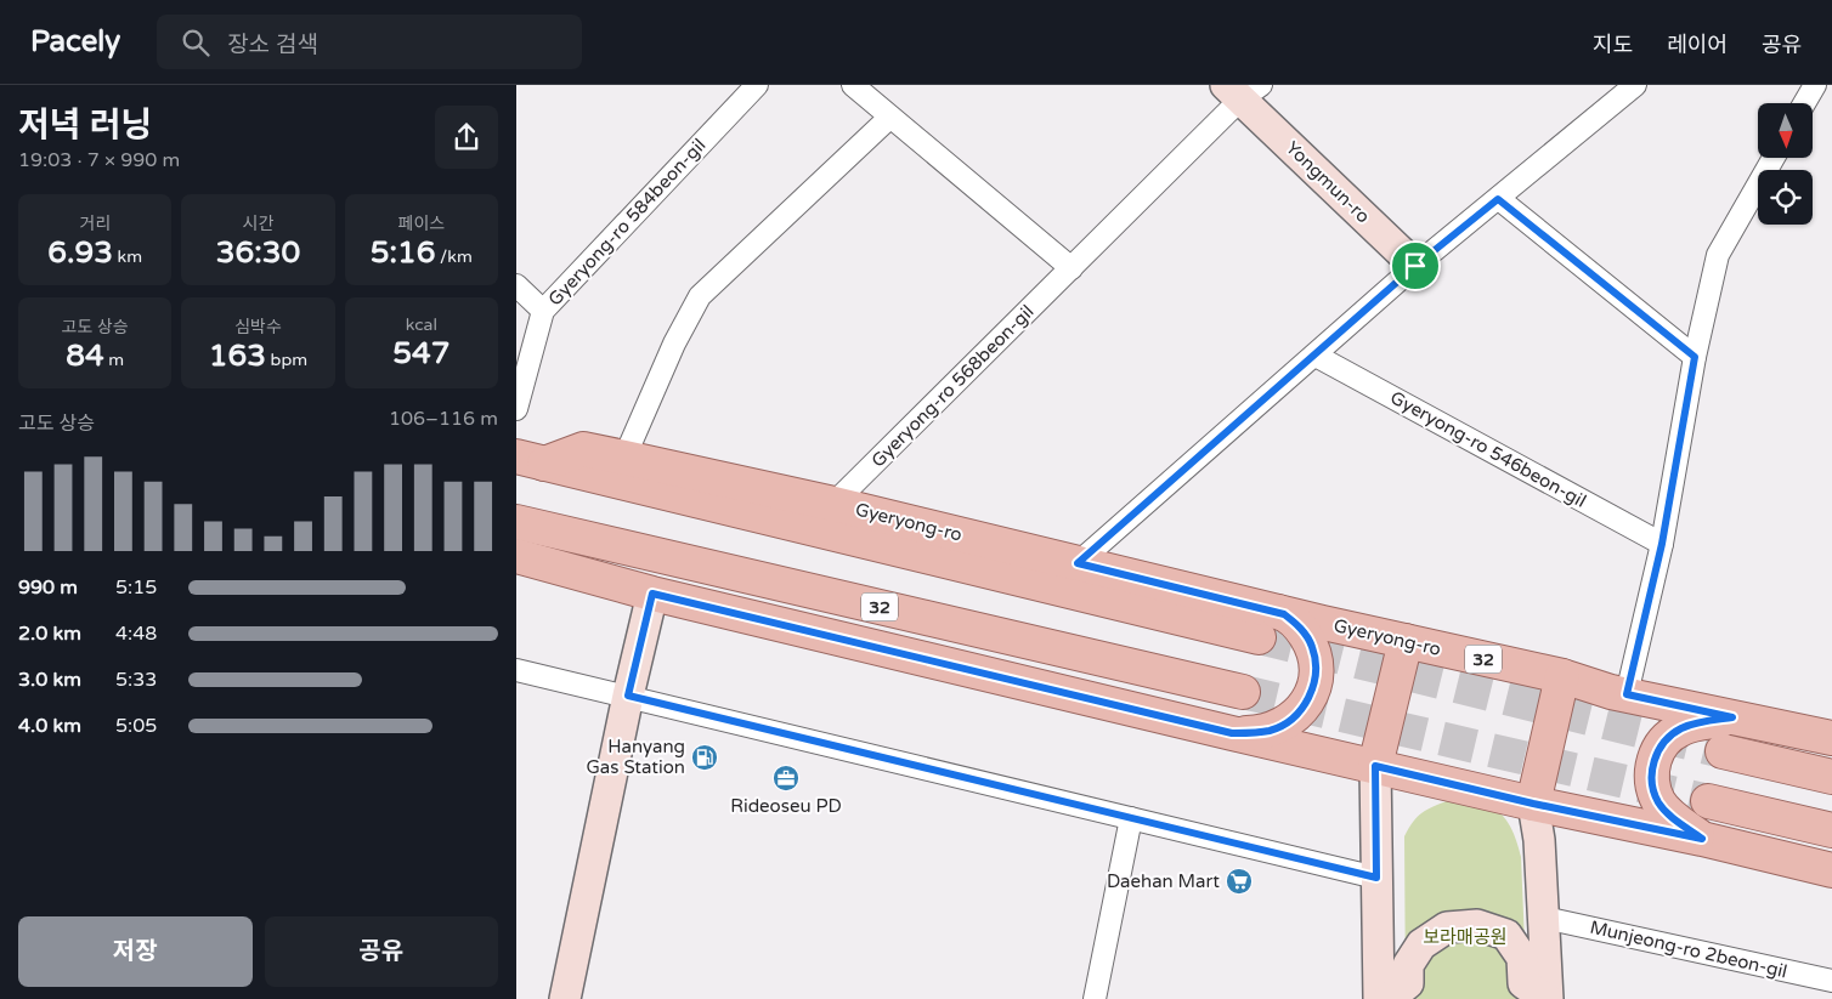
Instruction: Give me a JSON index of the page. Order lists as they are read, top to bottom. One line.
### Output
{"streets":{"main road":["Gyeryong-ro","32"],"street":["Yongmun-ro","Gyeryong-ro 584beon-gil","Gyeryong-ro 568beon-gil","Gyeryong-ro 546beon-gil","Munjeong-ro 2beon-gil"]},"crossings":[["Yongmun-ro","Gyeryong-ro 568beon-gil"],["Gyeryong-ro 568beon-gil","Gyeryong-ro"]],"parks":["보라매공원"],"places":{"fuel station":["Hanyang Gas Station"],"office":["Rideoseu PD"],"supermarket":["Daehan Mart"]},"north":"bottom","page":{"header":"Pacely","search":"장소 검색","nav":["지도","레이어","공유"],"heading":["저녁 러닝","19:03 · 7 × 990 m"],"stats":[["거리","6.93 km"],["시간","36:30"],["페이스","5:16 /km"],["고도 상승","84 m"],["심박수","163 bpm"],["kcal","547"]],"chart":["고도 상승","106–116 m"],"list":[{"name":"990 m","note":"5:15"},{"name":"2.0 km","note":"4:48"},{"name":"3.0 km","note":"5:33"},{"name":"4.0 km","note":"5:05"}],"buttons":["저장","공유"]}}
